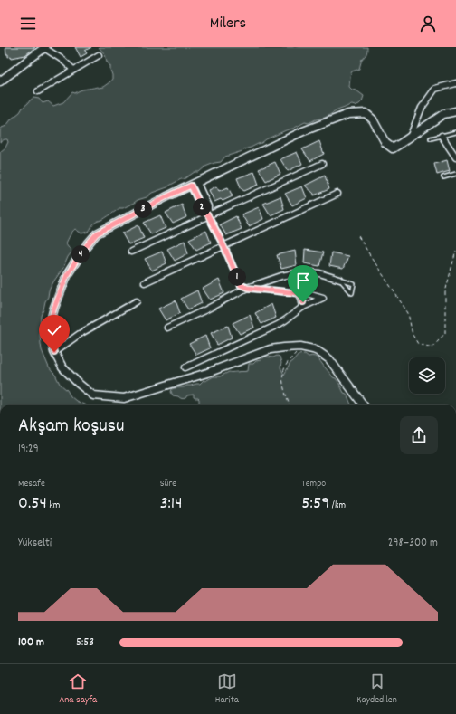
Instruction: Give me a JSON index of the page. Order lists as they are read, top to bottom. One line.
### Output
{"page":{"header":"Milers","pins":["2","3","4","1"],"heading":["Akşam koşusu","19:29"],"stats":[["Mesafe","0.54 km"],["Süre","3:14"],["Tempo","5:59 /km"]],"chart":["Yükselti","298–300 m"],"list":[{"name":"100 m","note":"5:53"}],"tabs":["Ana sayfa","Harita","Kaydedilen"]}}
